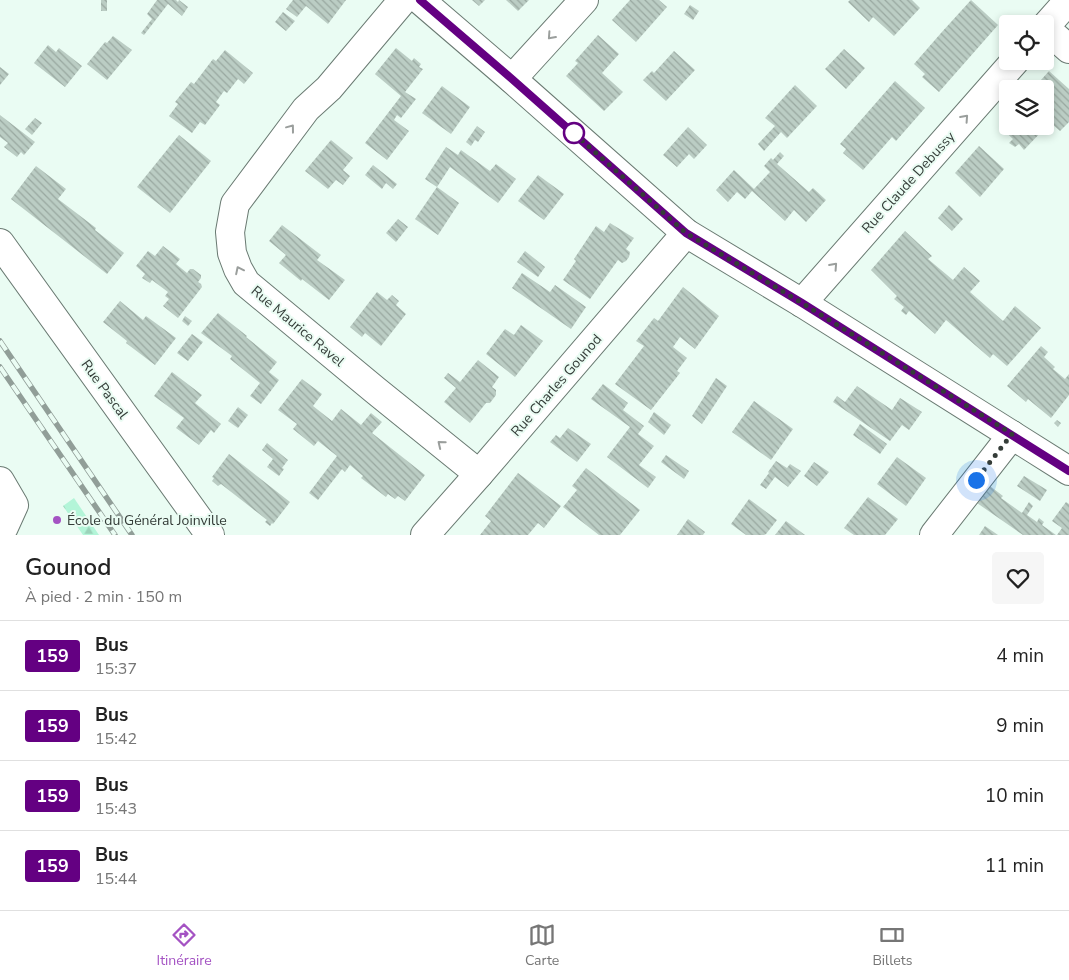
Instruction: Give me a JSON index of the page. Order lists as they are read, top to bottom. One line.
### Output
{"streets":{"street":["Rue Claude Debussy","Rue Maurice Ravel","Rue Charles Gounod","Rue Pascal"]},"crossings":[["Rue Maurice Ravel","Rue Charles Gounod"]],"one_way":["Rue Claude Debussy"],"places":["École du Général Joinville"],"lines":["bus line 159"],"page":{"heading":["Gounod","À pied · 2 min · 150 m"],"list":[{"mark":"159","name":"Bus","note":"15:37","value":"4 min"},{"mark":"159","name":"Bus","note":"15:42","value":"9 min"},{"mark":"159","name":"Bus","note":"15:43","value":"10 min"},{"mark":"159","name":"Bus","note":"15:44","value":"11 min"}],"tabs":["Itinéraire","Carte","Billets"]}}
